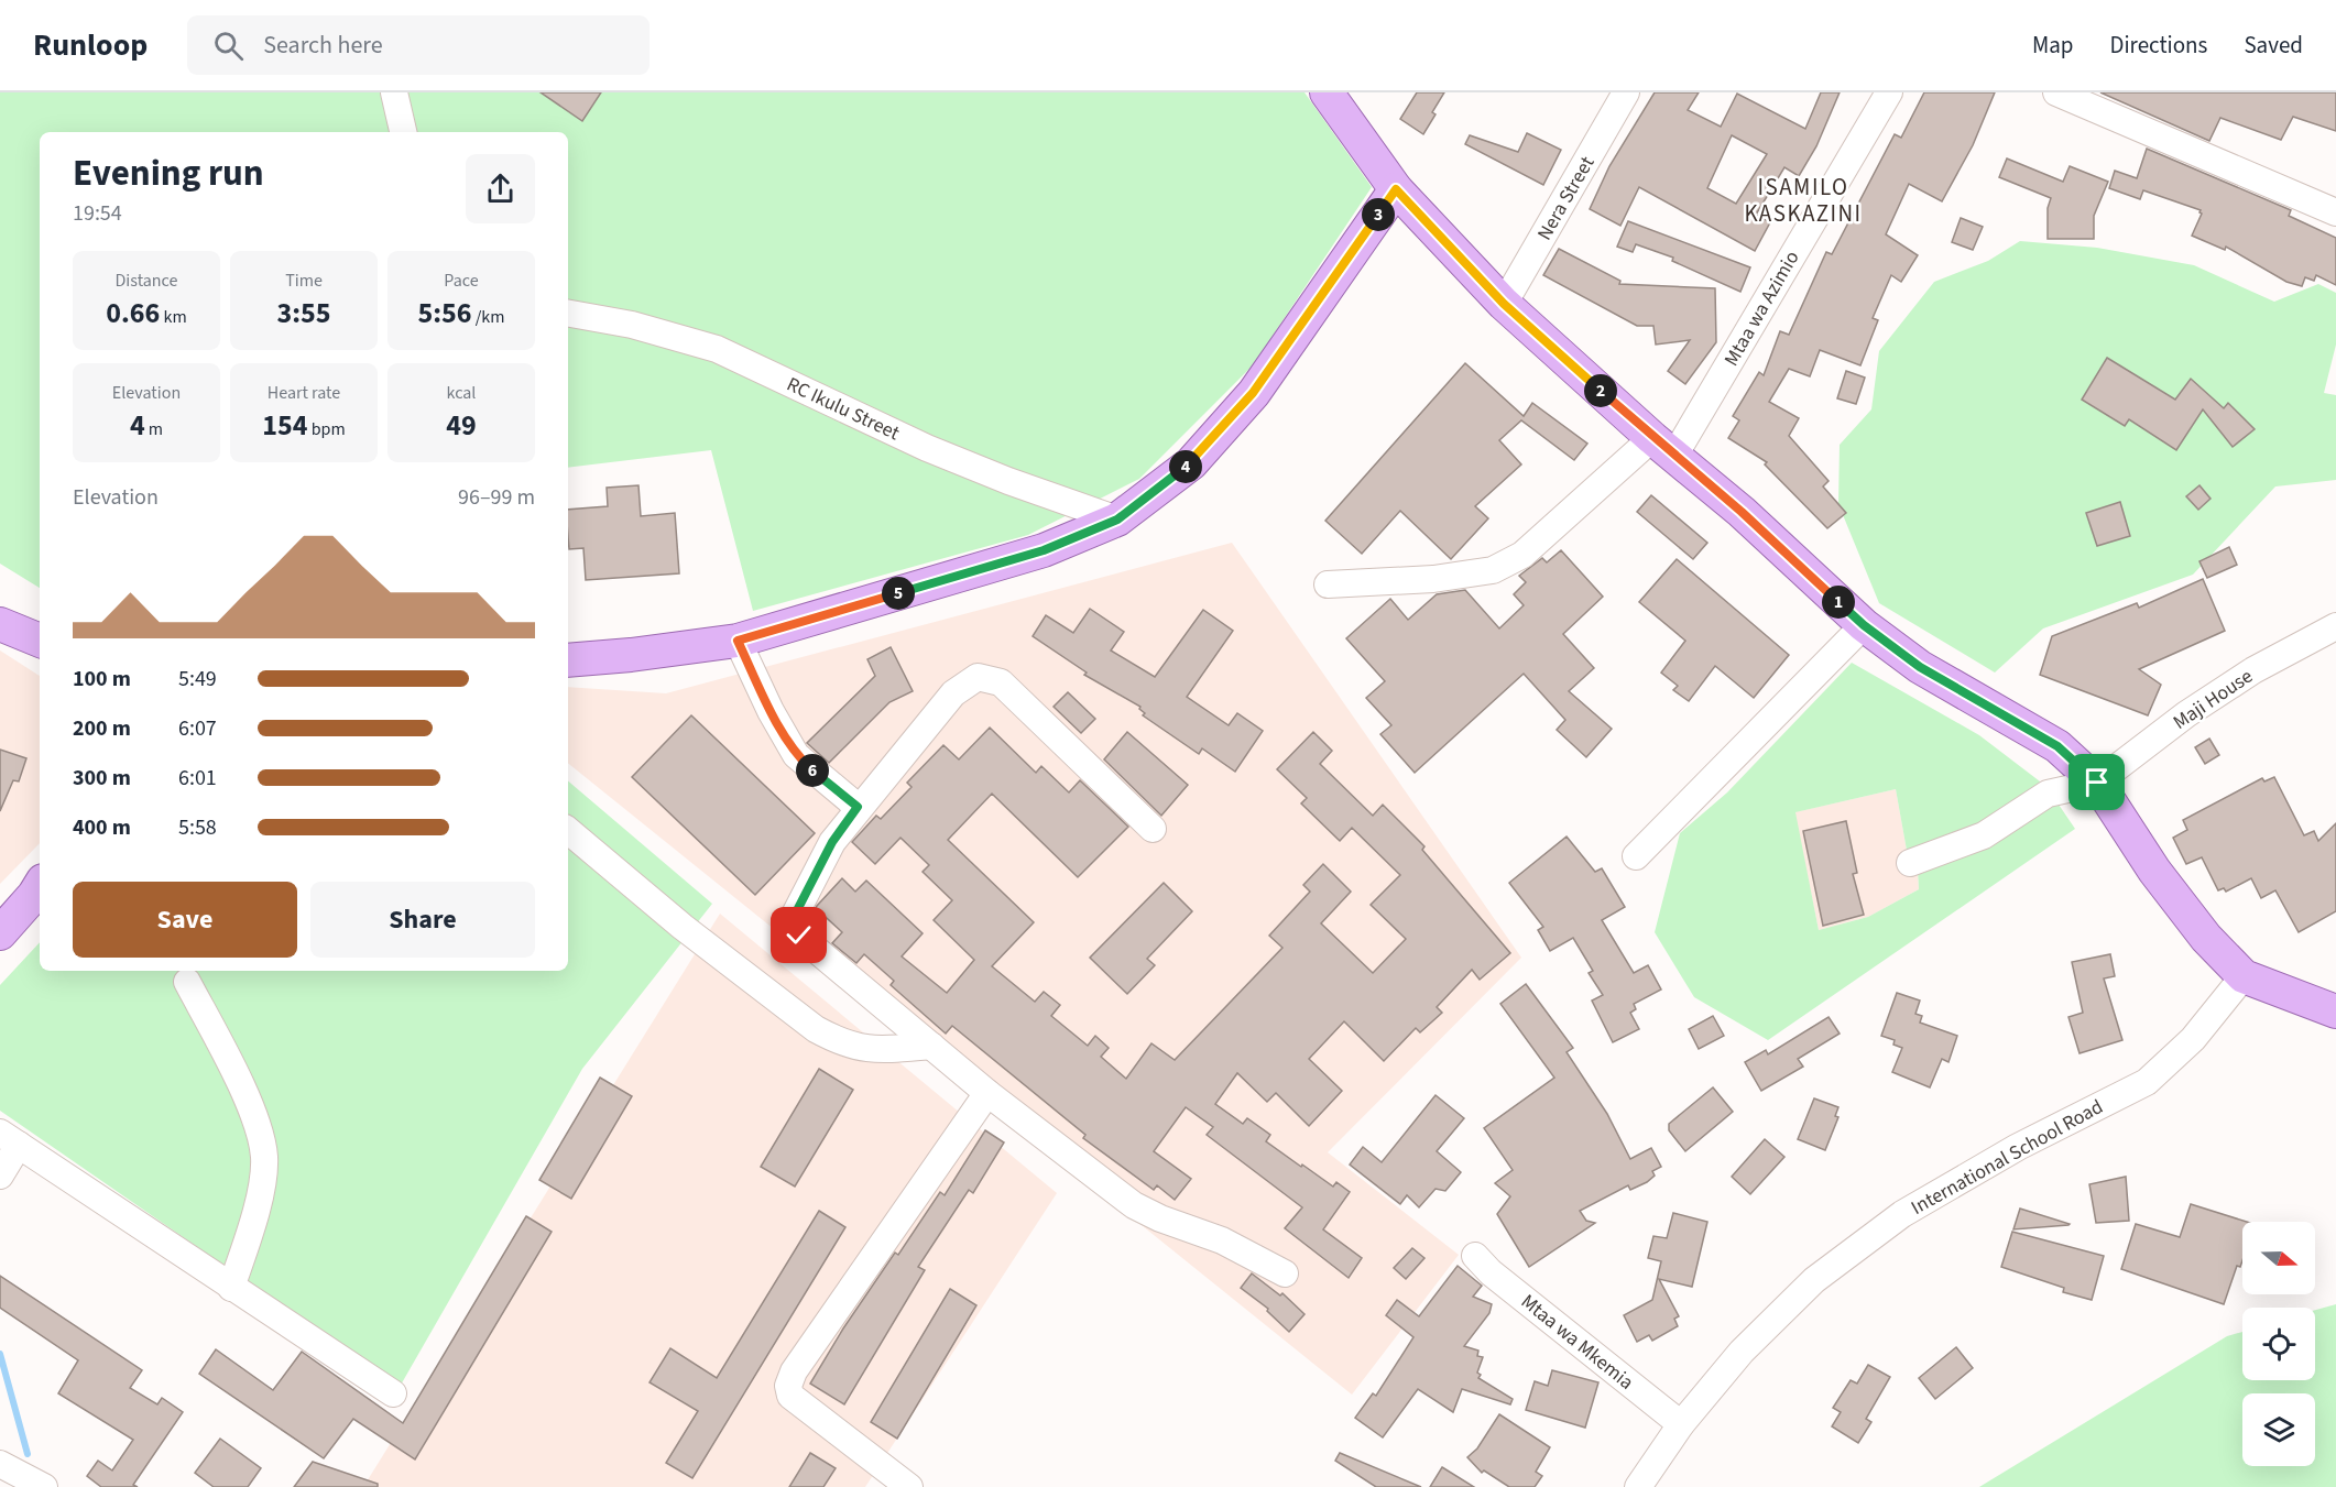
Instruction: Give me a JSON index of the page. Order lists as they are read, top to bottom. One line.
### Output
{"streets":{"street":["Nera Street","Mtaa wa Azimio","RC Ikulu Street","Maji House","International School Road","Mtaa wa Mkemia"]},"crossings":[["International School Road","Mtaa wa Mkemia"]],"districts":["ISAMILO KASKAZINI"],"north":"right","page":{"header":"Runloop","search":"Search here","nav":["Map","Directions","Saved"],"heading":["Evening run","19:54"],"pins":["3","2","4","5","1","6"],"stats":[["Distance","0.66 km"],["Time","3:55"],["Pace","5:56 /km"],["Elevation","4 m"],["Heart rate","154 bpm"],["kcal","49"]],"chart":["Elevation","96–99 m"],"list":[{"name":"100 m","note":"5:49"},{"name":"200 m","note":"6:07"},{"name":"300 m","note":"6:01"},{"name":"400 m","note":"5:58"}],"buttons":["Save","Share"]}}
